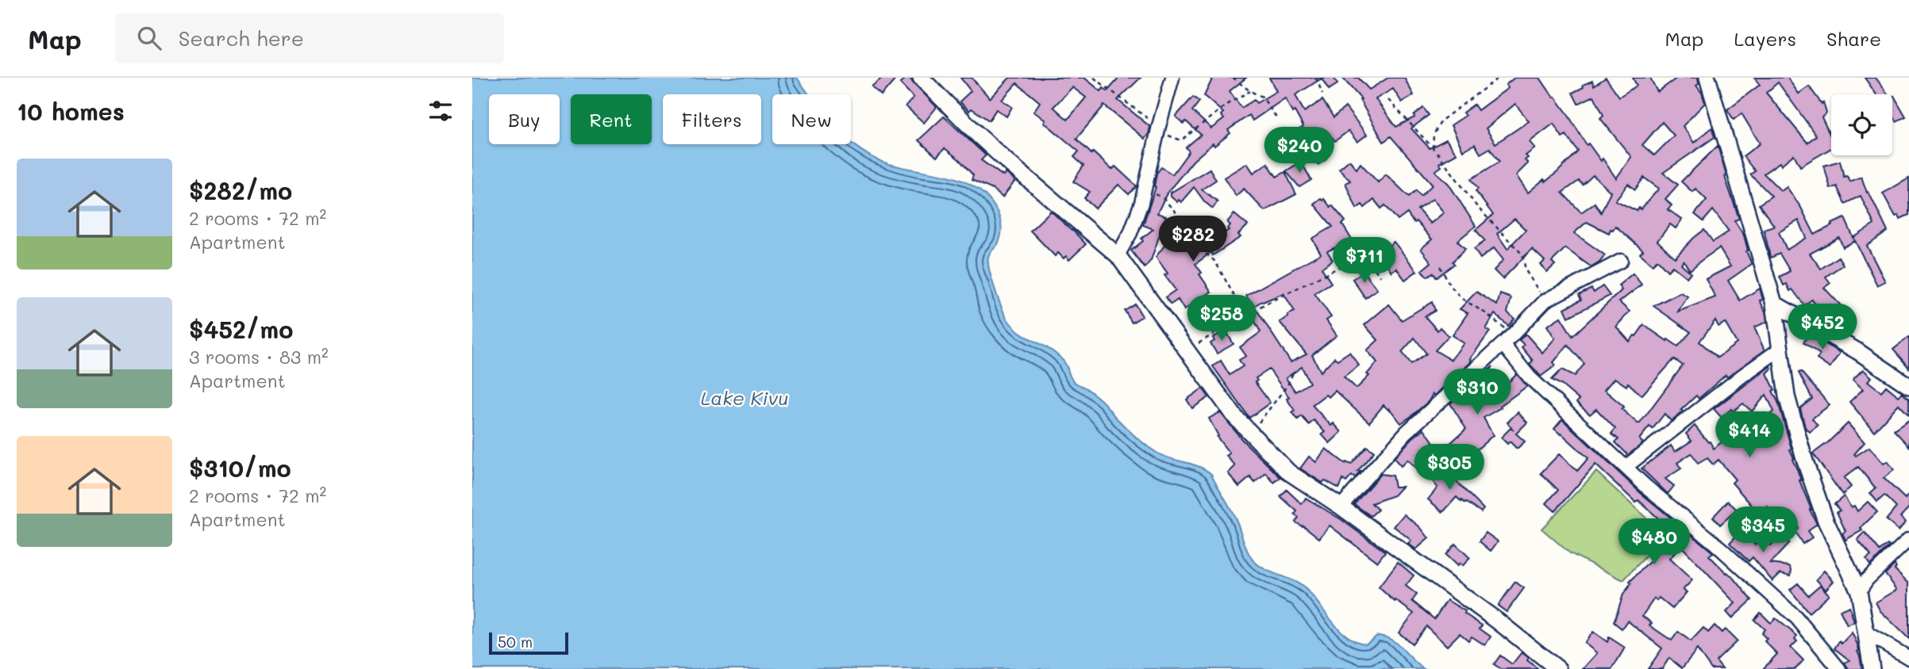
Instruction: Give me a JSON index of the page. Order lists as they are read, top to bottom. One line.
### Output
{"water":["Lake Kivu"],"scale_bar":"50 m","page":{"header":"Map","search":"Search here","nav":["Map","Layers","Share"],"heading":"10 homes","chip":["Buy","Rent","Filters","New"],"price":["$240","$282","$711","$258","$452","$310","$414","$305","$345","$480"],"list":[{"name":"$282/mo","note":"2 rooms · 72 m² · Apartment"},{"name":"$452/mo","note":"3 rooms · 83 m² · Apartment"},{"name":"$310/mo","note":"2 rooms · 72 m² · Apartment"}],"scale":"50 m"}}
